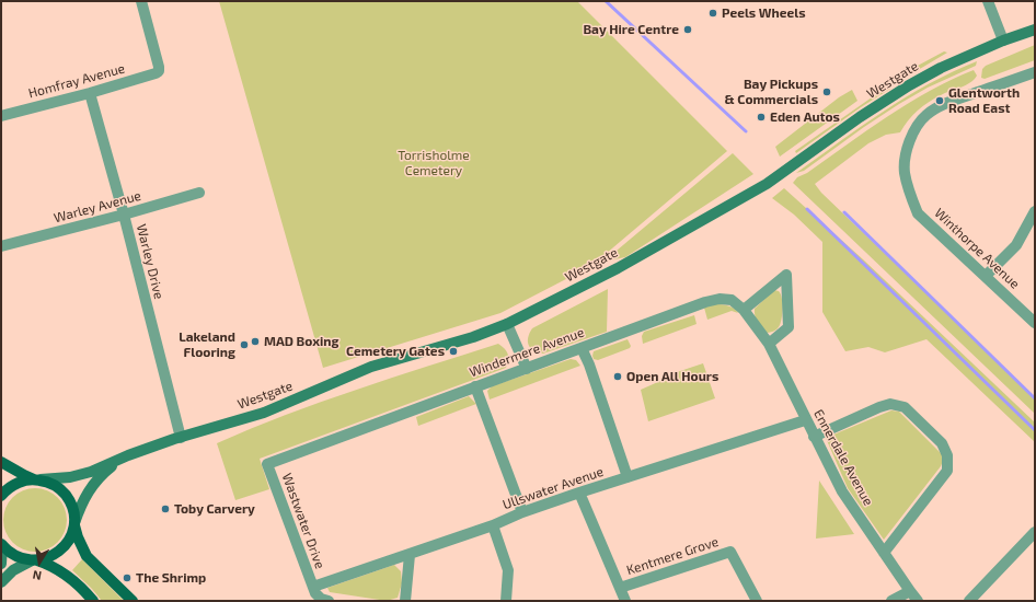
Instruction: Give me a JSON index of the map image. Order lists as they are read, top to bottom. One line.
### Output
{"streets":{"street":["Westgate","Homfray Avenue","Warley Avenue","Winthorpe Avenue","Warley Drive","Windermere Avenue","Ennerdale Avenue","Ullswater Avenue","Wastwater Drive","Kentmere Grove"]},"crossings":[["Westgate","Warley Drive"],["Homfray Avenue","Warley Drive"],["Warley Avenue","Warley Drive"],["Windermere Avenue","Ennerdale Avenue"],["Windermere Avenue","Wastwater Drive"],["Ennerdale Avenue","Ullswater Avenue"],["Ullswater Avenue","Wastwater Drive"]],"parks":["Torrisholme Cemetery"],"places":["Peels Wheels","Bay Hire Centre","Bay Pickups & Commercials","Glentworth Road East","Eden Autos","MAD Boxing","Lakeland Flooring","Cemetery Gates","Open All Hours","Toby Carvery","The Shrimp"],"north":"bottom"}
